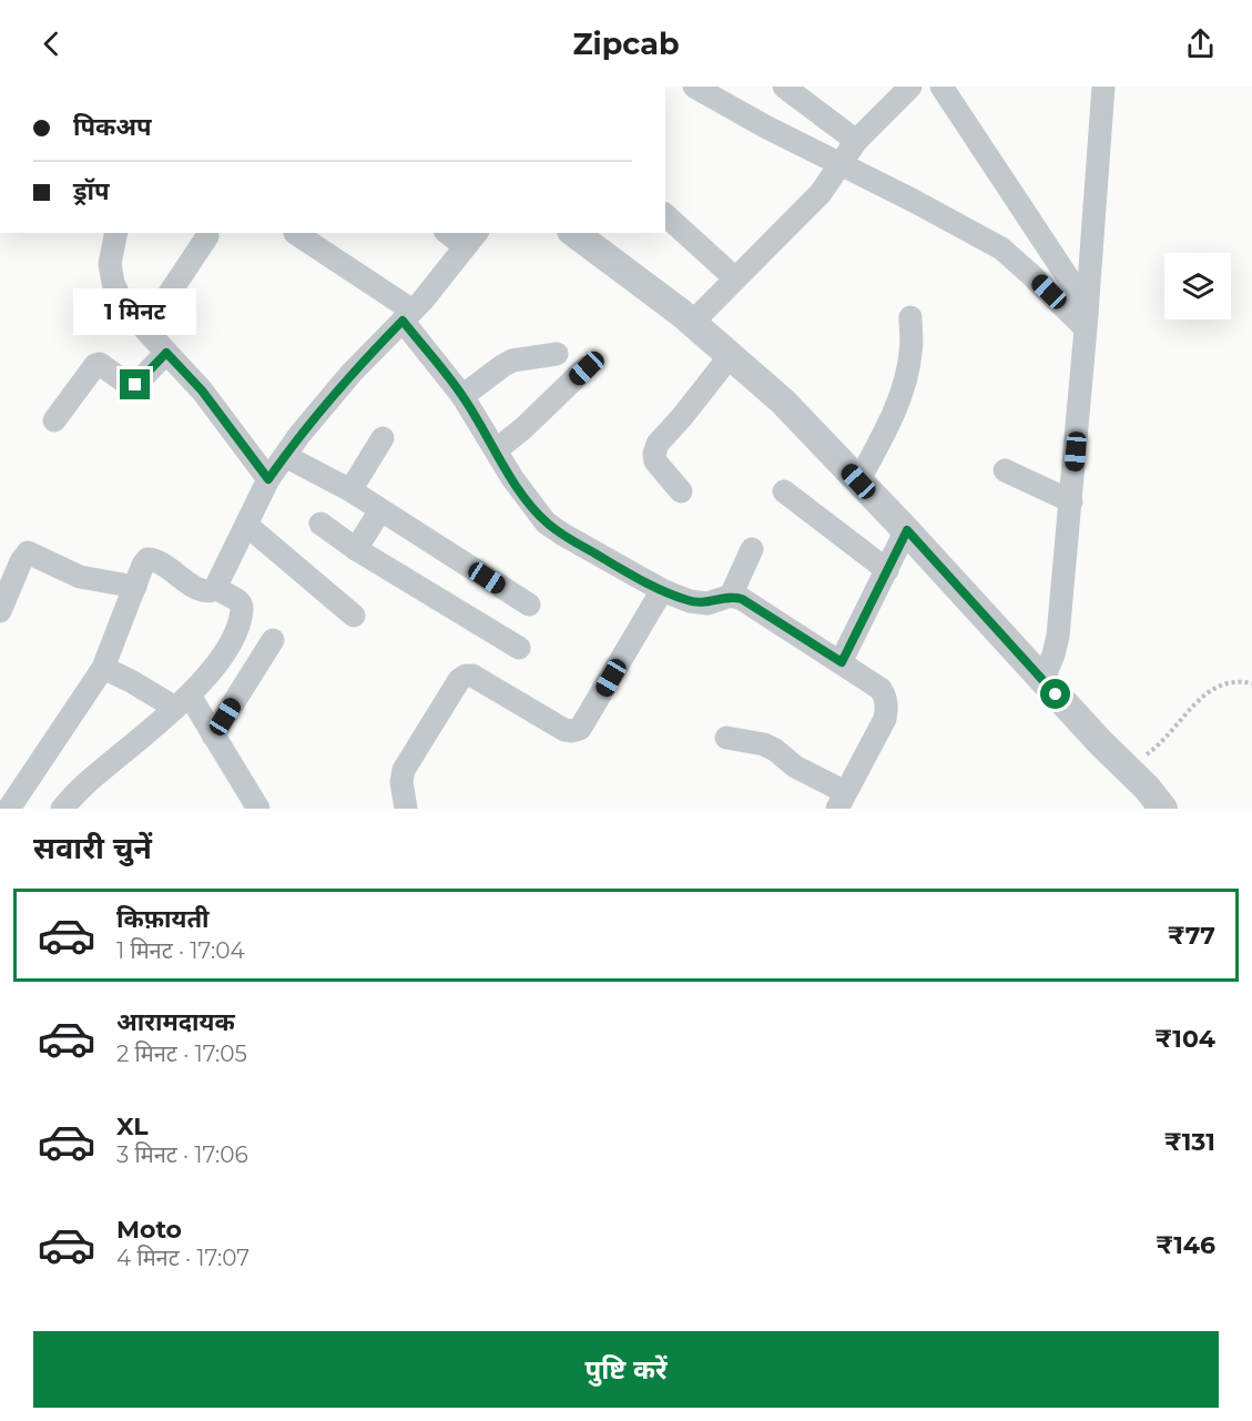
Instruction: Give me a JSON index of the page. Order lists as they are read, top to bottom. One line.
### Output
{"page":{"header":"Zipcab","banner":["पिकअप","ड्रॉप"],"bubble":"1 मिनट","heading":"सवारी चुनें","list":[{"name":"किफ़ायती","note":"1 मिनट · 17:04","value":"₹77"},{"name":"आरामदायक","note":"2 मिनट · 17:05","value":"₹104"},{"name":"XL","note":"3 मिनट · 17:06","value":"₹131"},{"name":"Moto","note":"4 मिनट · 17:07","value":"₹146"}],"buttons":"पुष्टि करें"}}
